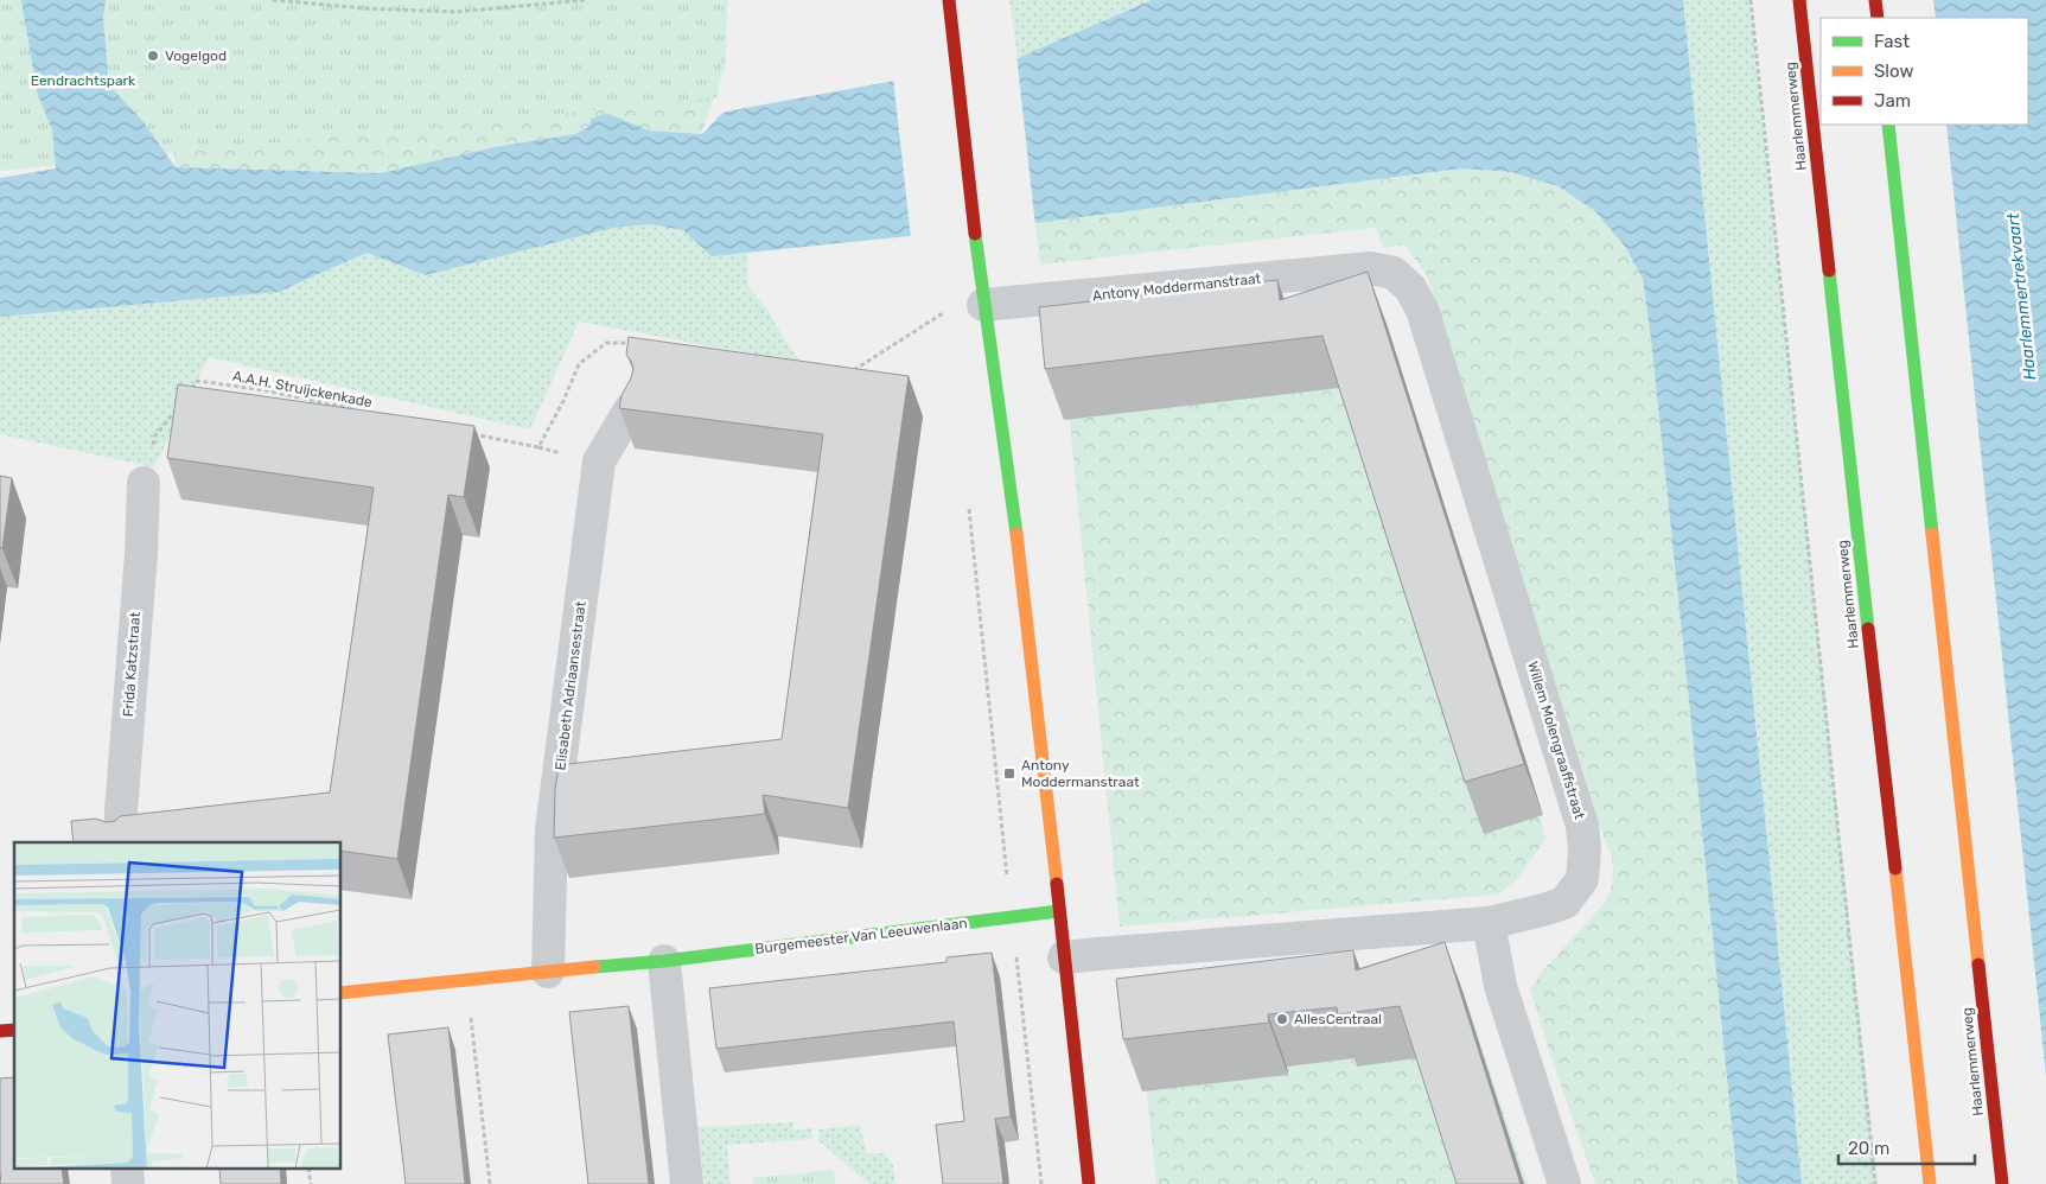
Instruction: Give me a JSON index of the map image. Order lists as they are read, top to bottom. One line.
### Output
{"streets":{"main road":["Haarlemmerweg","Burgemeester Van Leeuwenlaan"],"street":["Antony Moddermanstraat","Frida Katzstraat","Elisabeth Adriaansestraat","Willem Molengraaffstraat"],"path":["A.A.H. Struijckenkade"]},"crossings":[["Antony Moddermanstraat","Willem Molengraaffstraat"],["Elisabeth Adriaansestraat","Burgemeester Van Leeuwenlaan"]],"water":["Haarlemmertrekvaart"],"parks":["Eendrachtspark"],"places":{"other":["Vogelgod","AllesCentraal"],"transit":["Antony Moddermanstraat"]},"legend":["Fast","Slow","Jam"],"scale_bar":"20 m"}
